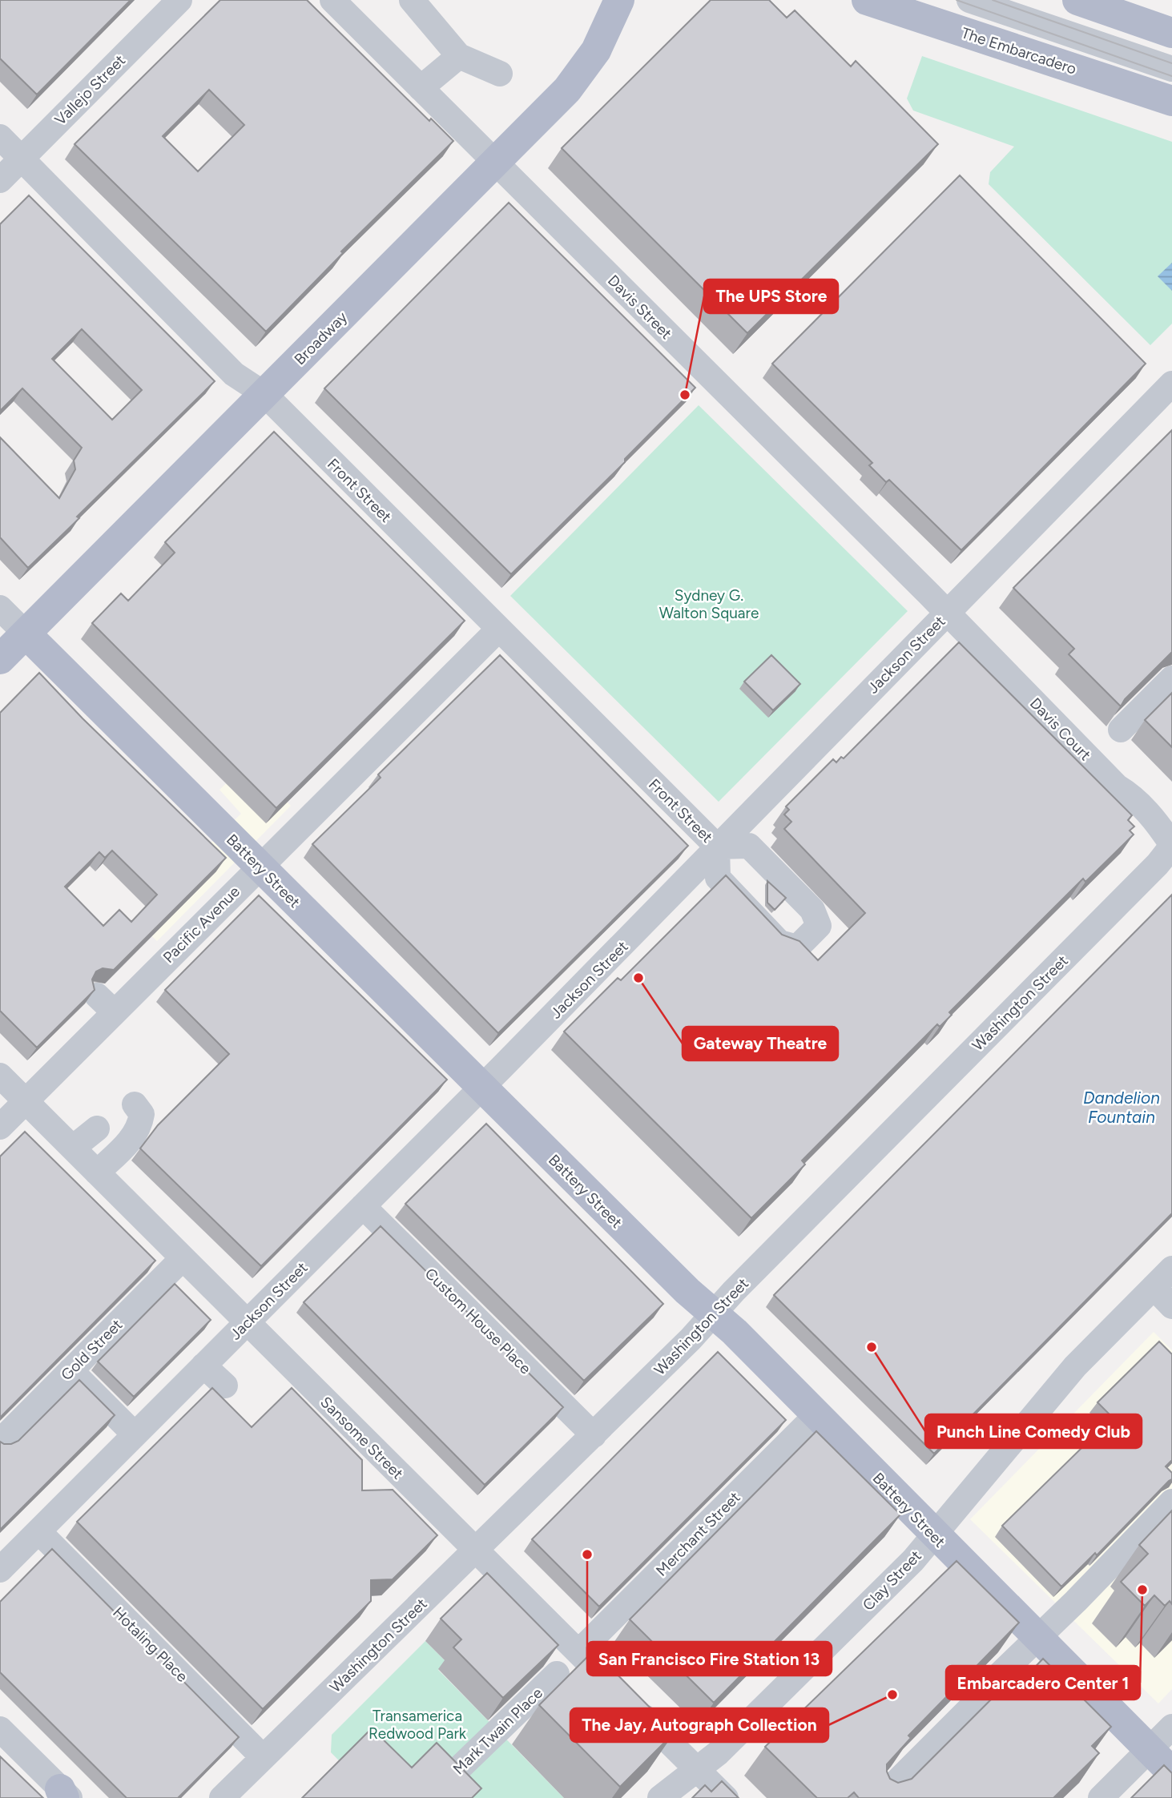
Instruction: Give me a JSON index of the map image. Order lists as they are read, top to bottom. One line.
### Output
{"streets":{"main road":["The Embarcadero","Broadway","Battery Street"],"street":["Vallejo Street","Davis Street","Front Street","Jackson Street","Davis Court","Pacific Avenue","Washington Street","Custom House Place","Gold Street","Sansome Street","Merchant Street","Clay Street","Hotaling Place","Mark Twain Place"]},"crossings":[["Vallejo Street","Front Street"],["Davis Street","Broadway"],["Davis Street","Jackson Street"],["Davis Street","Davis Court"],["Broadway","Front Street"],["Broadway","Battery Street"],["Front Street","Jackson Street"],["Front Street","Pacific Avenue"],["Jackson Street","Davis Court"],["Jackson Street","Battery Street"],["Jackson Street","Custom House Place"],["Jackson Street","Sansome Street"],["Jackson Street","Hotaling Place"],["Davis Court","Washington Street"],["Battery Street","Pacific Avenue"],["Battery Street","Washington Street"],["Battery Street","Merchant Street"],["Battery Street","Clay Street"],["Pacific Avenue","Sansome Street"],["Washington Street","Custom House Place"],["Washington Street","Sansome Street"],["Washington Street","Hotaling Place"],["Gold Street","Sansome Street"],["Sansome Street","Merchant Street"],["Sansome Street","Clay Street"]],"water":["Dandelion Fountain"],"parks":["Sydney G. Walton Square","Transamerica Redwood Park"],"places":["The UPS Store","Gateway Theatre","Punch Line Comedy Club","San Francisco Fire Station 13","Embarcadero Center 1","The Jay, Autograph Collection"]}
